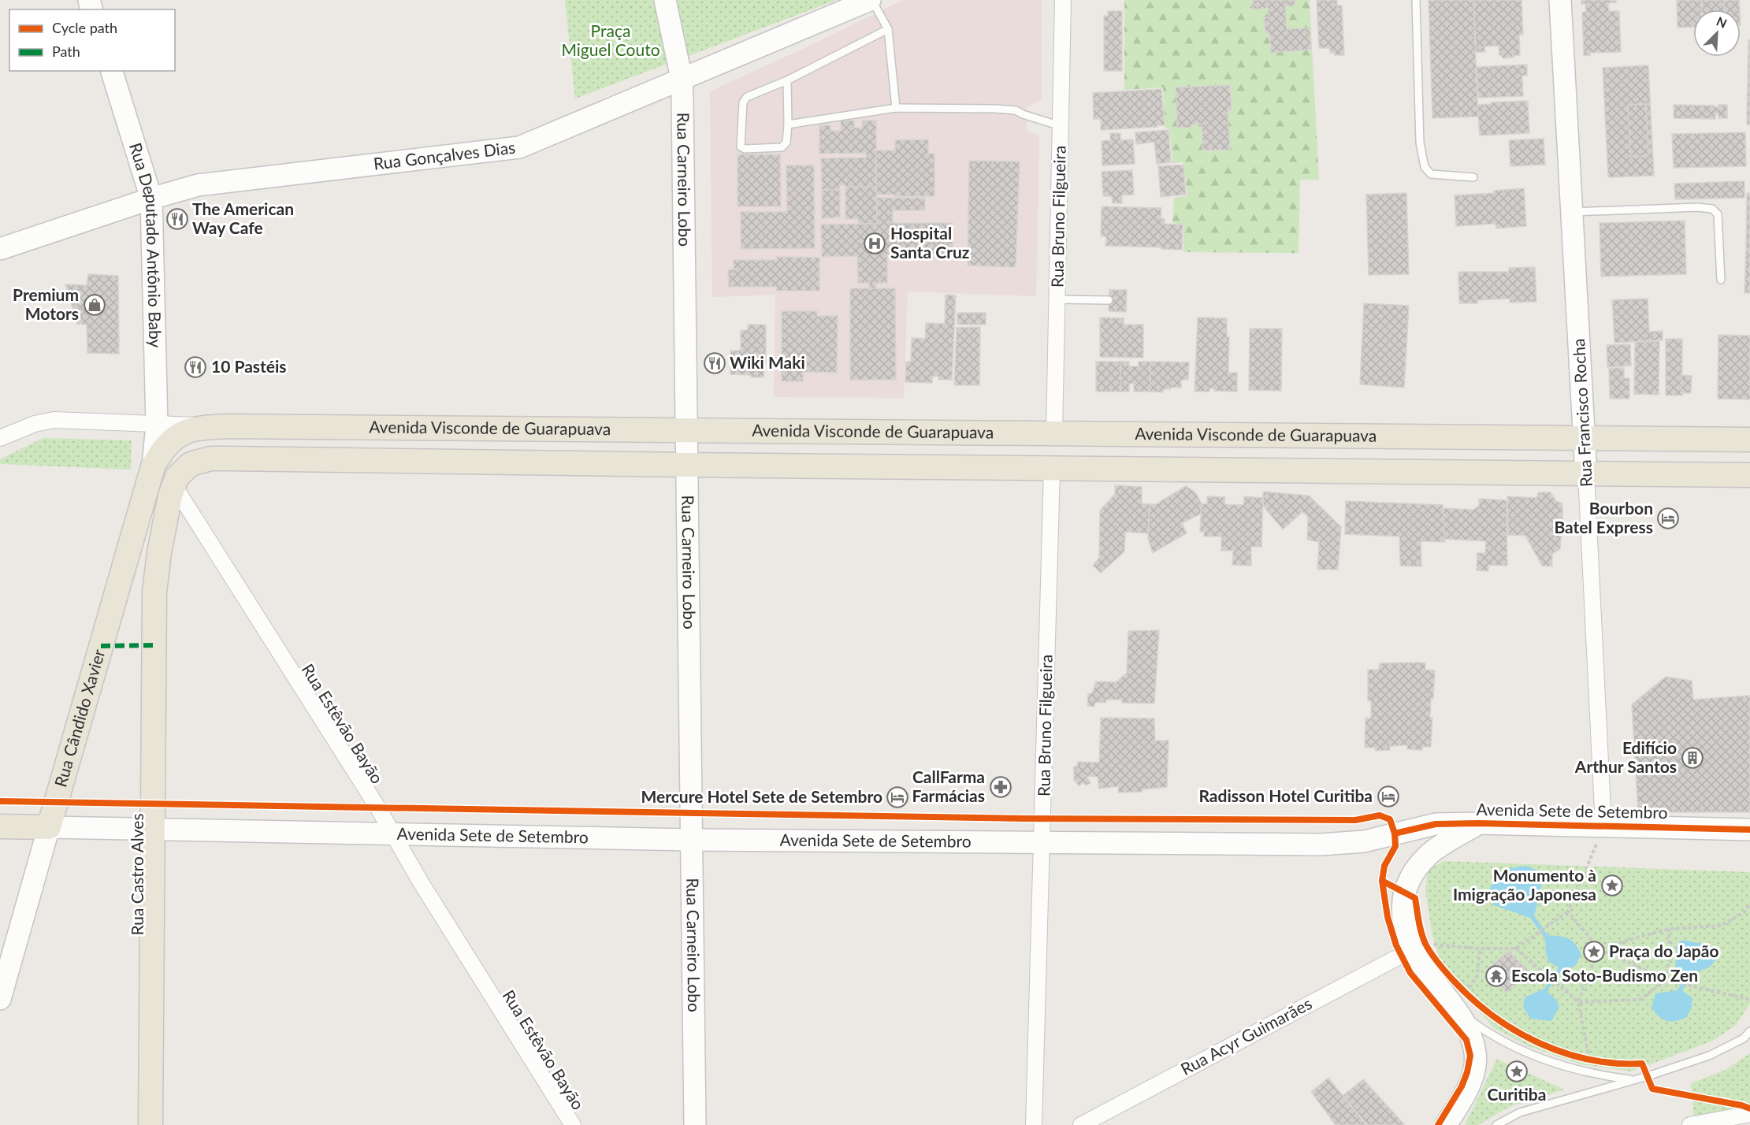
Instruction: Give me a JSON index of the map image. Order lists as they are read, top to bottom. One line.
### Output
{"streets":{"main road":["Rua Gonçalves Dias","Rua Carneiro Lobo","Rua Deputado Antônio Baby","Rua Francisco Rocha","Avenida Visconde de Guarapuava","Rua Cândido Xavier","Avenida Sete de Setembro","Rua Castro Alves"],"street":["Rua Bruno Filgueira","Rua Estêvão Bayão","Rua Acyr Guimarães"]},"crossings":[["Rua Gonçalves Dias","Rua Carneiro Lobo"],["Rua Gonçalves Dias","Rua Deputado Antônio Baby"],["Rua Carneiro Lobo","Avenida Visconde de Guarapuava"],["Rua Carneiro Lobo","Avenida Sete de Setembro"],["Rua Bruno Filgueira","Avenida Visconde de Guarapuava"],["Rua Bruno Filgueira","Avenida Sete de Setembro"],["Rua Deputado Antônio Baby","Avenida Visconde de Guarapuava"],["Rua Deputado Antônio Baby","Rua Cândido Xavier"],["Rua Francisco Rocha","Avenida Visconde de Guarapuava"],["Rua Francisco Rocha","Avenida Sete de Setembro"],["Avenida Visconde de Guarapuava","Rua Cândido Xavier"],["Avenida Visconde de Guarapuava","Rua Estêvão Bayão"],["Avenida Visconde de Guarapuava","Rua Castro Alves"],["Rua Cândido Xavier","Avenida Sete de Setembro"],["Rua Estêvão Bayão","Avenida Sete de Setembro"],["Rua Estêvão Bayão","Rua Castro Alves"],["Avenida Sete de Setembro","Rua Castro Alves"]],"parks":["Praça Miguel Couto"],"places":{"restaurant":["The American Way Cafe","Wiki Maki","10 Pastéis"],"hospital":["Hospital Santa Cruz"],"shop":["Premium Motors"],"hotel":["Bourbon Batel Express","Radisson Hotel Curitiba","Mercure Hotel Sete de Setembro"],"building":["Edifício Arthur Santos"],"pharmacy":["CallFarma Farmácias"],"place":["Monumento à Imigração Japonesa","Praça do Japão","Curitiba"],"temple":["Escola Soto-Budismo Zen"]},"legend":["Cycle path","Path"],"north":"top right"}
